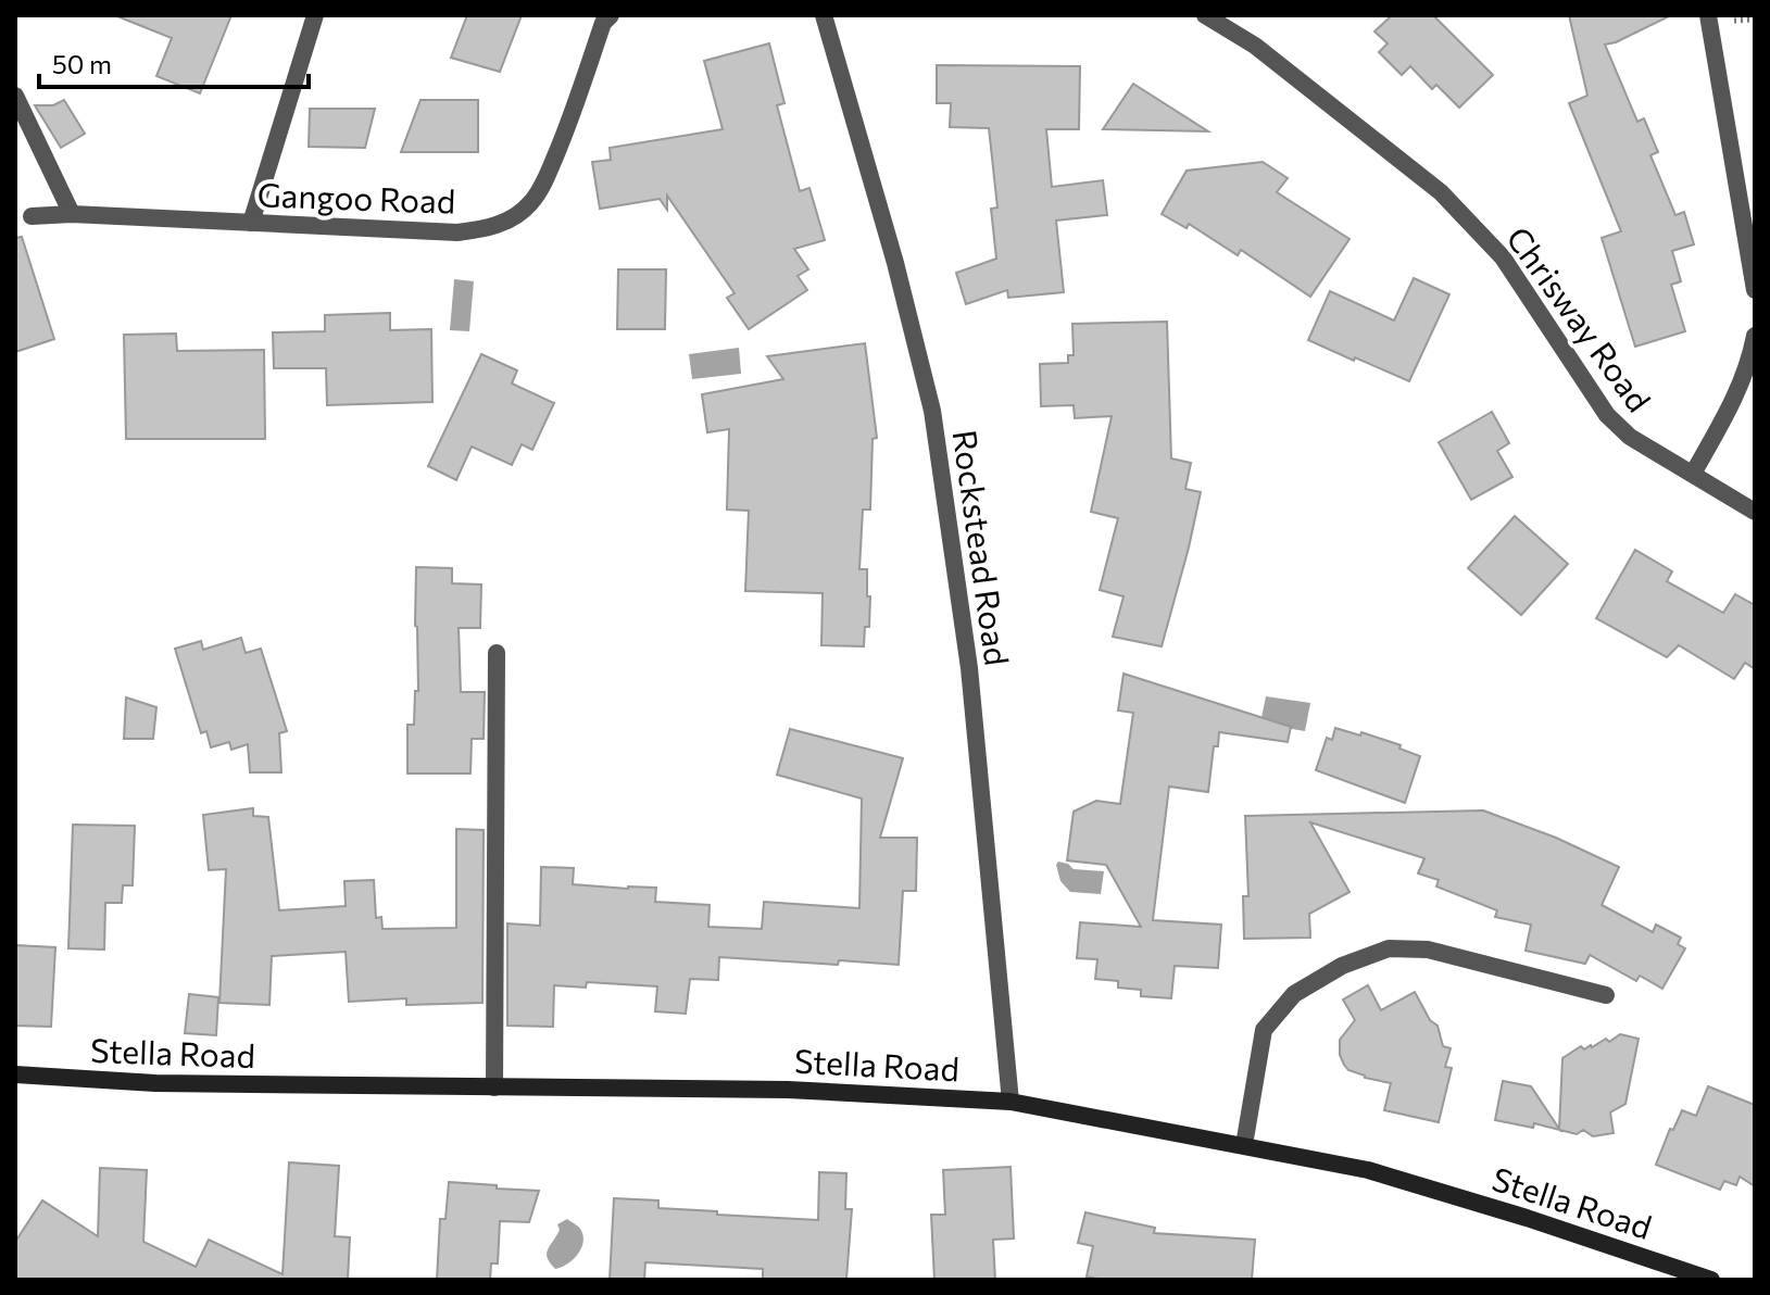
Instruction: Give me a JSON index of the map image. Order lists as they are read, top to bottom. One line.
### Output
{"streets":{"main road":["Stella Road"],"street":["Gangoo Road","Chrisway Road","Rockstead Road"]},"crossings":[["Rockstead Road","Stella Road"]],"scale_bar":"50 m"}
